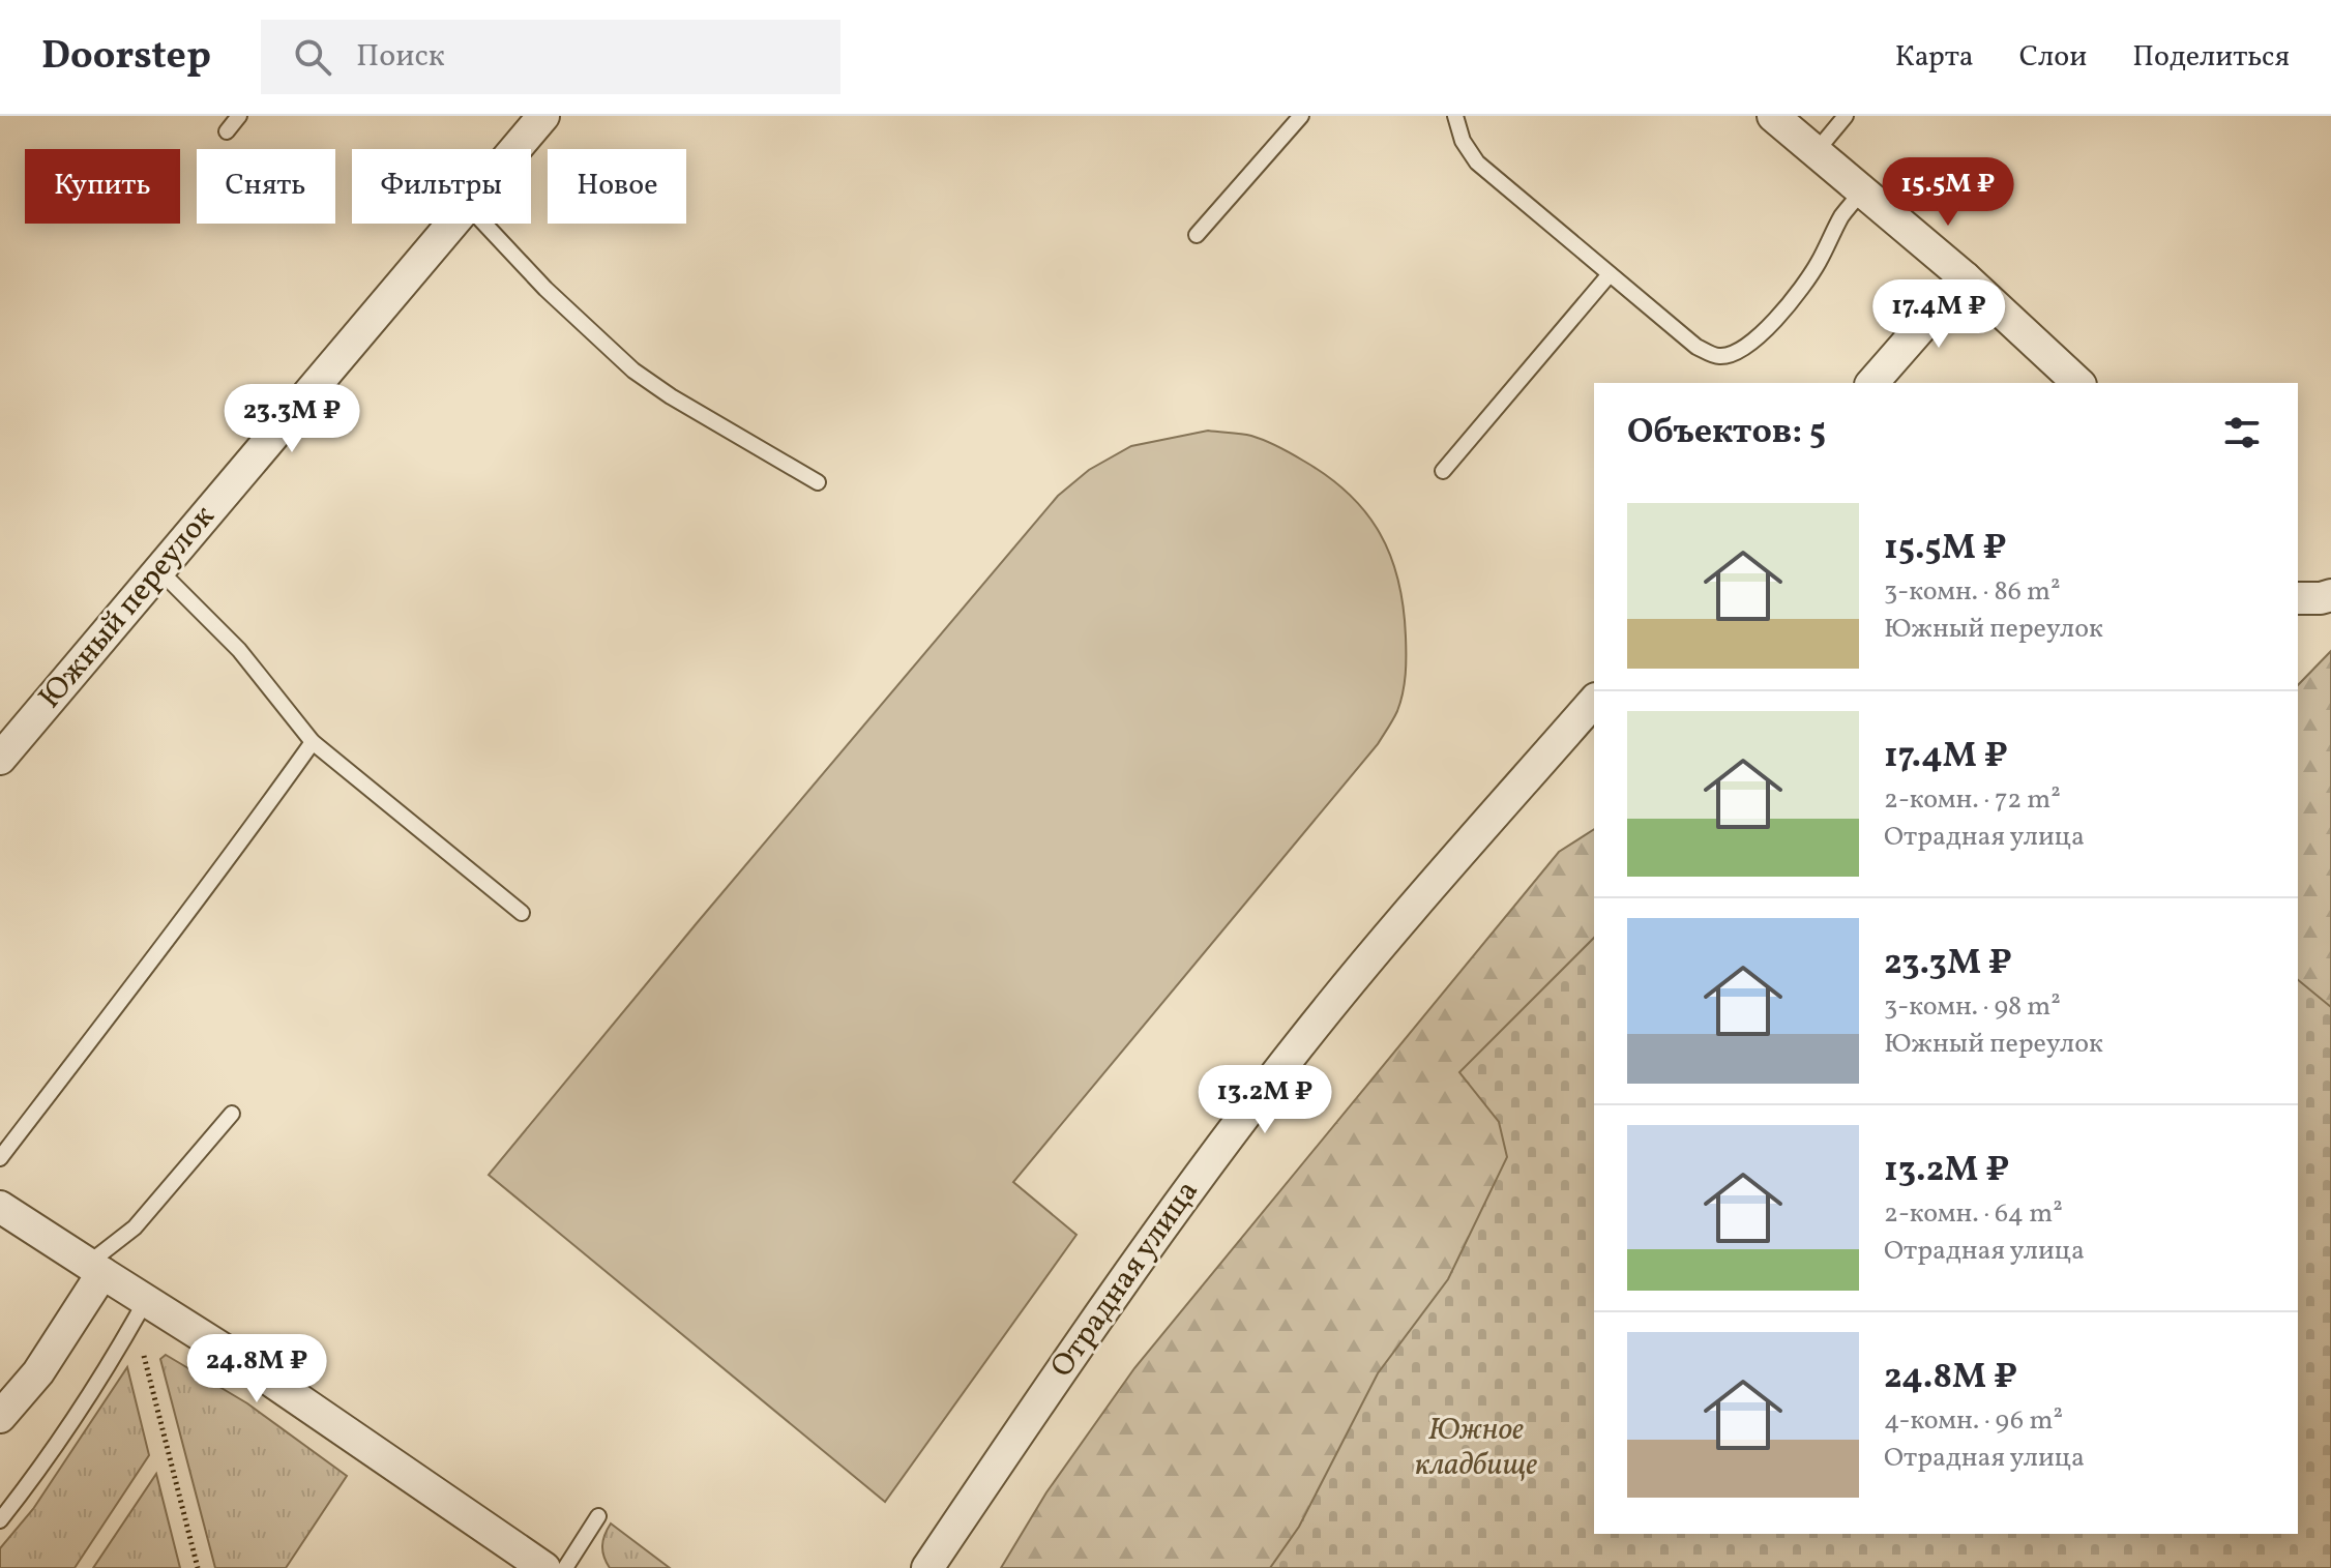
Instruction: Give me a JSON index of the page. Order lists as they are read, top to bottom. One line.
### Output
{"streets":{"street":["Южный переулок","Отрадная улица"]},"parks":["Южное кладбище"],"page":{"header":"Doorstep","search":"Поиск","nav":["Карта","Слои","Поделиться"],"chip":["Купить","Снять","Фильтры","Новое"],"price":["15.5M ₽","17.4M ₽","23.3M ₽","13.2M ₽","24.8M ₽"],"heading":"Объектов: 5","list":[{"name":"15.5M ₽","note":"3-комн. · 86 m² · Южный переулок"},{"name":"17.4M ₽","note":"2-комн. · 72 m² · Отрадная улица"},{"name":"23.3M ₽","note":"3-комн. · 98 m² · Южный переулок"},{"name":"13.2M ₽","note":"2-комн. · 64 m² · Отрадная улица"},{"name":"24.8M ₽","note":"4-комн. · 96 m² · Отрадная улица"}]}}
